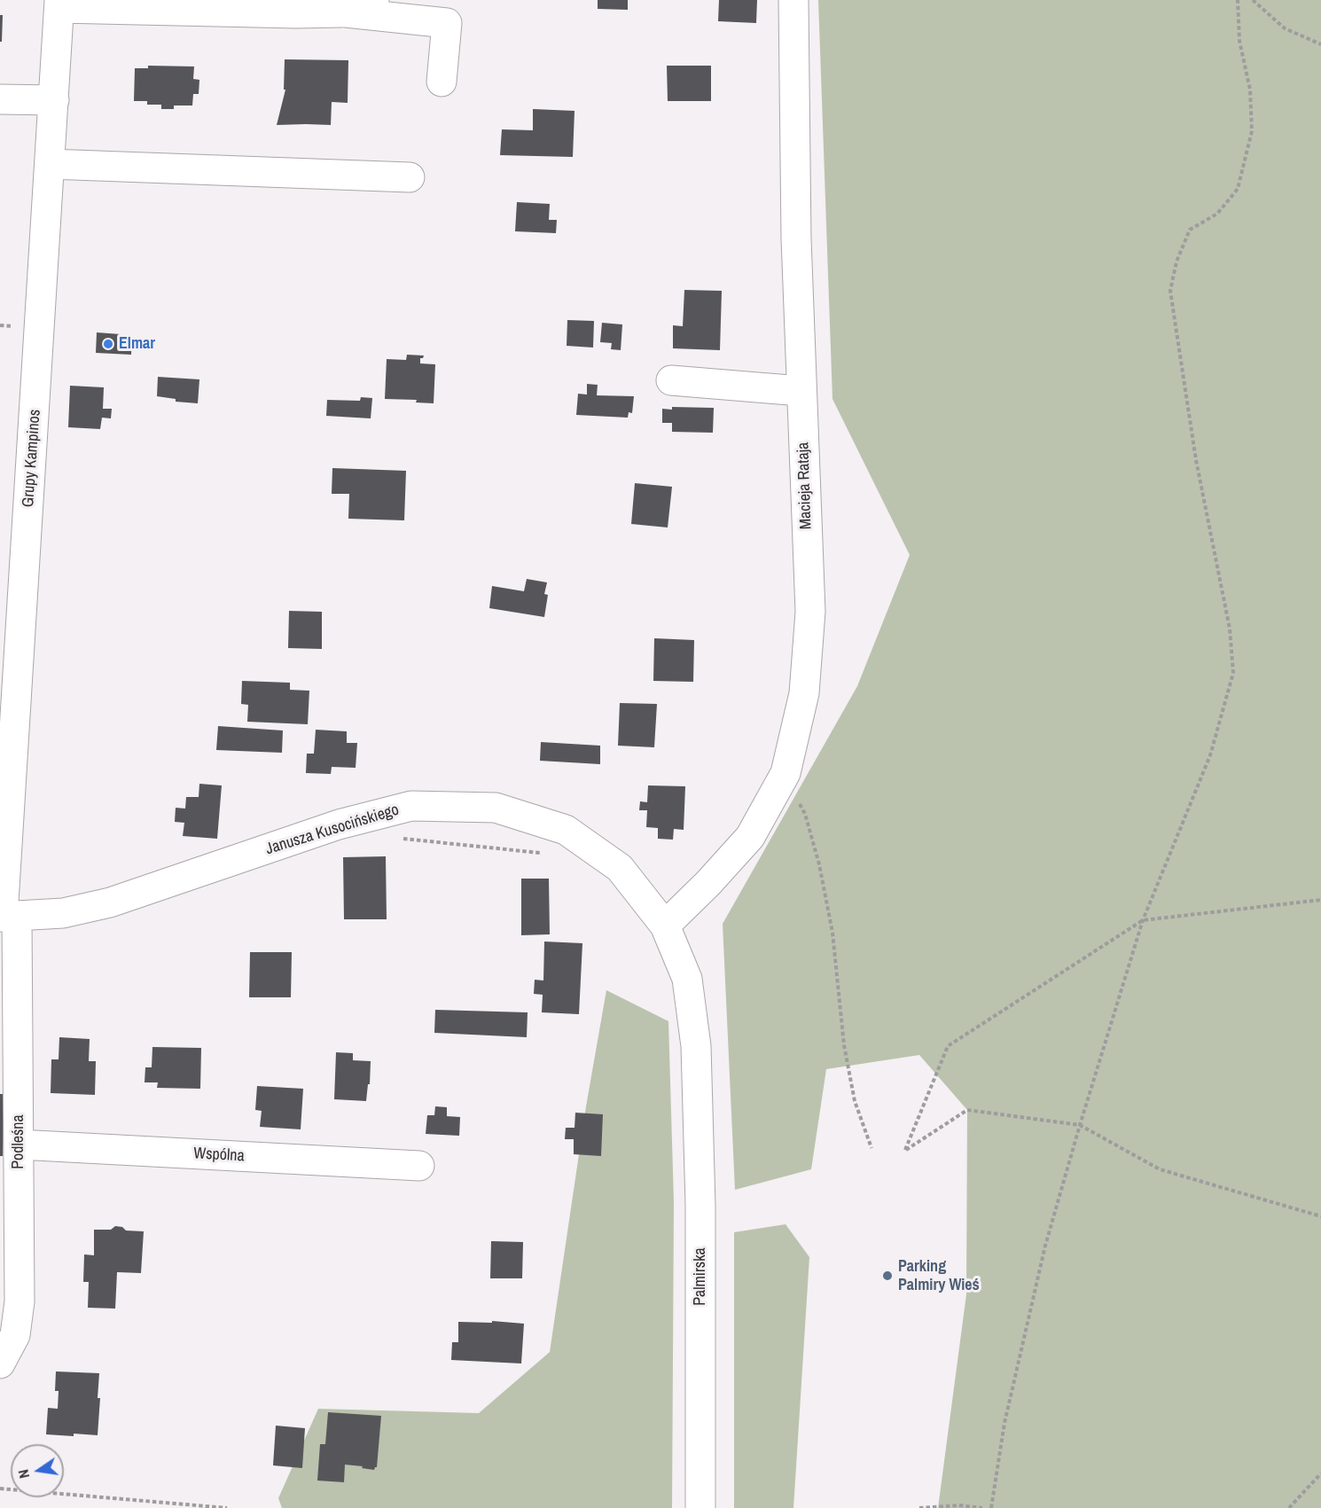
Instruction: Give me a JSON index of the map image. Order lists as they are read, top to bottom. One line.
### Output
{"streets":{"street":["Grupy Kampinos","Macieja Rataja","Janusza Kusocińskiego","Podleśna","Wspólna","Palmirska"]},"crossings":[["Grupy Kampinos","Janusza Kusocińskiego"],["Grupy Kampinos","Podleśna"],["Macieja Rataja","Janusza Kusocińskiego"],["Janusza Kusocińskiego","Podleśna"],["Janusza Kusocińskiego","Palmirska"],["Podleśna","Wspólna"]],"places":["Elmar","Parking Palmiry Wieś"],"north":"left"}
